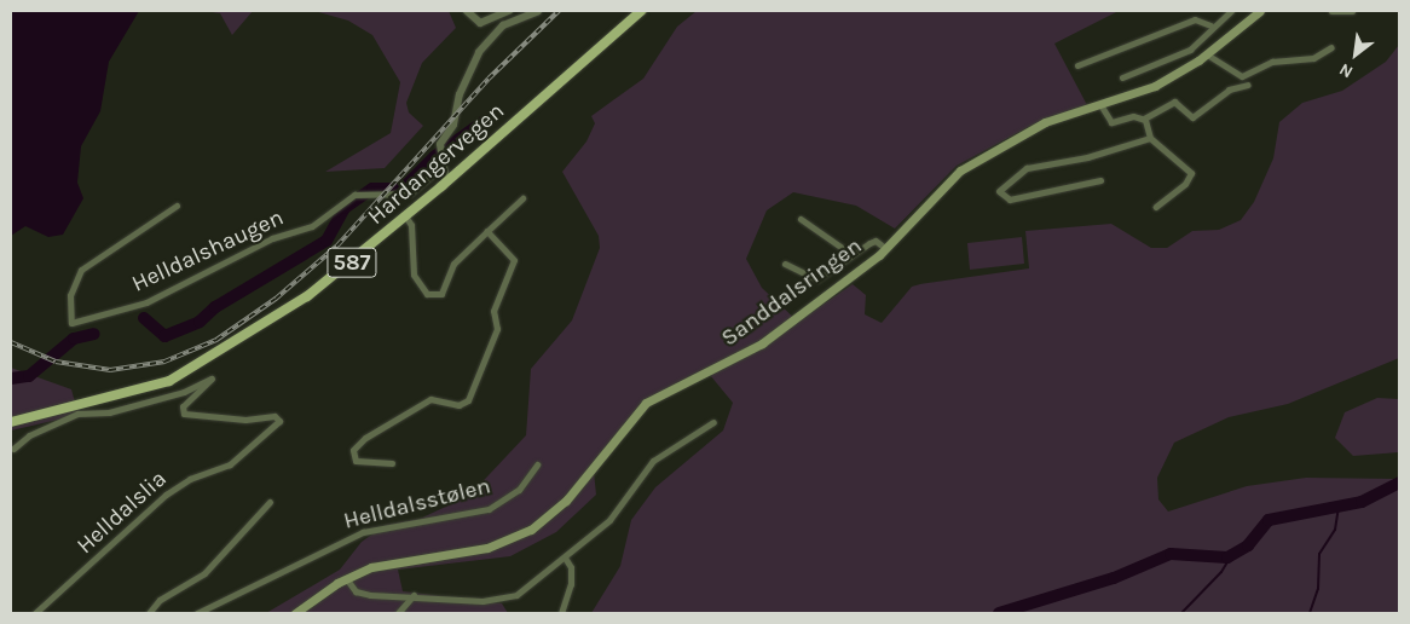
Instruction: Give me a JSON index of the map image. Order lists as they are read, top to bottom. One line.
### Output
{"streets":{"main road":["Hardangervegen","587","Sanddalsringen"],"street":["Helldalshaugen","Helldalsstølen","Helldalslia"]},"north":"bottom left"}
